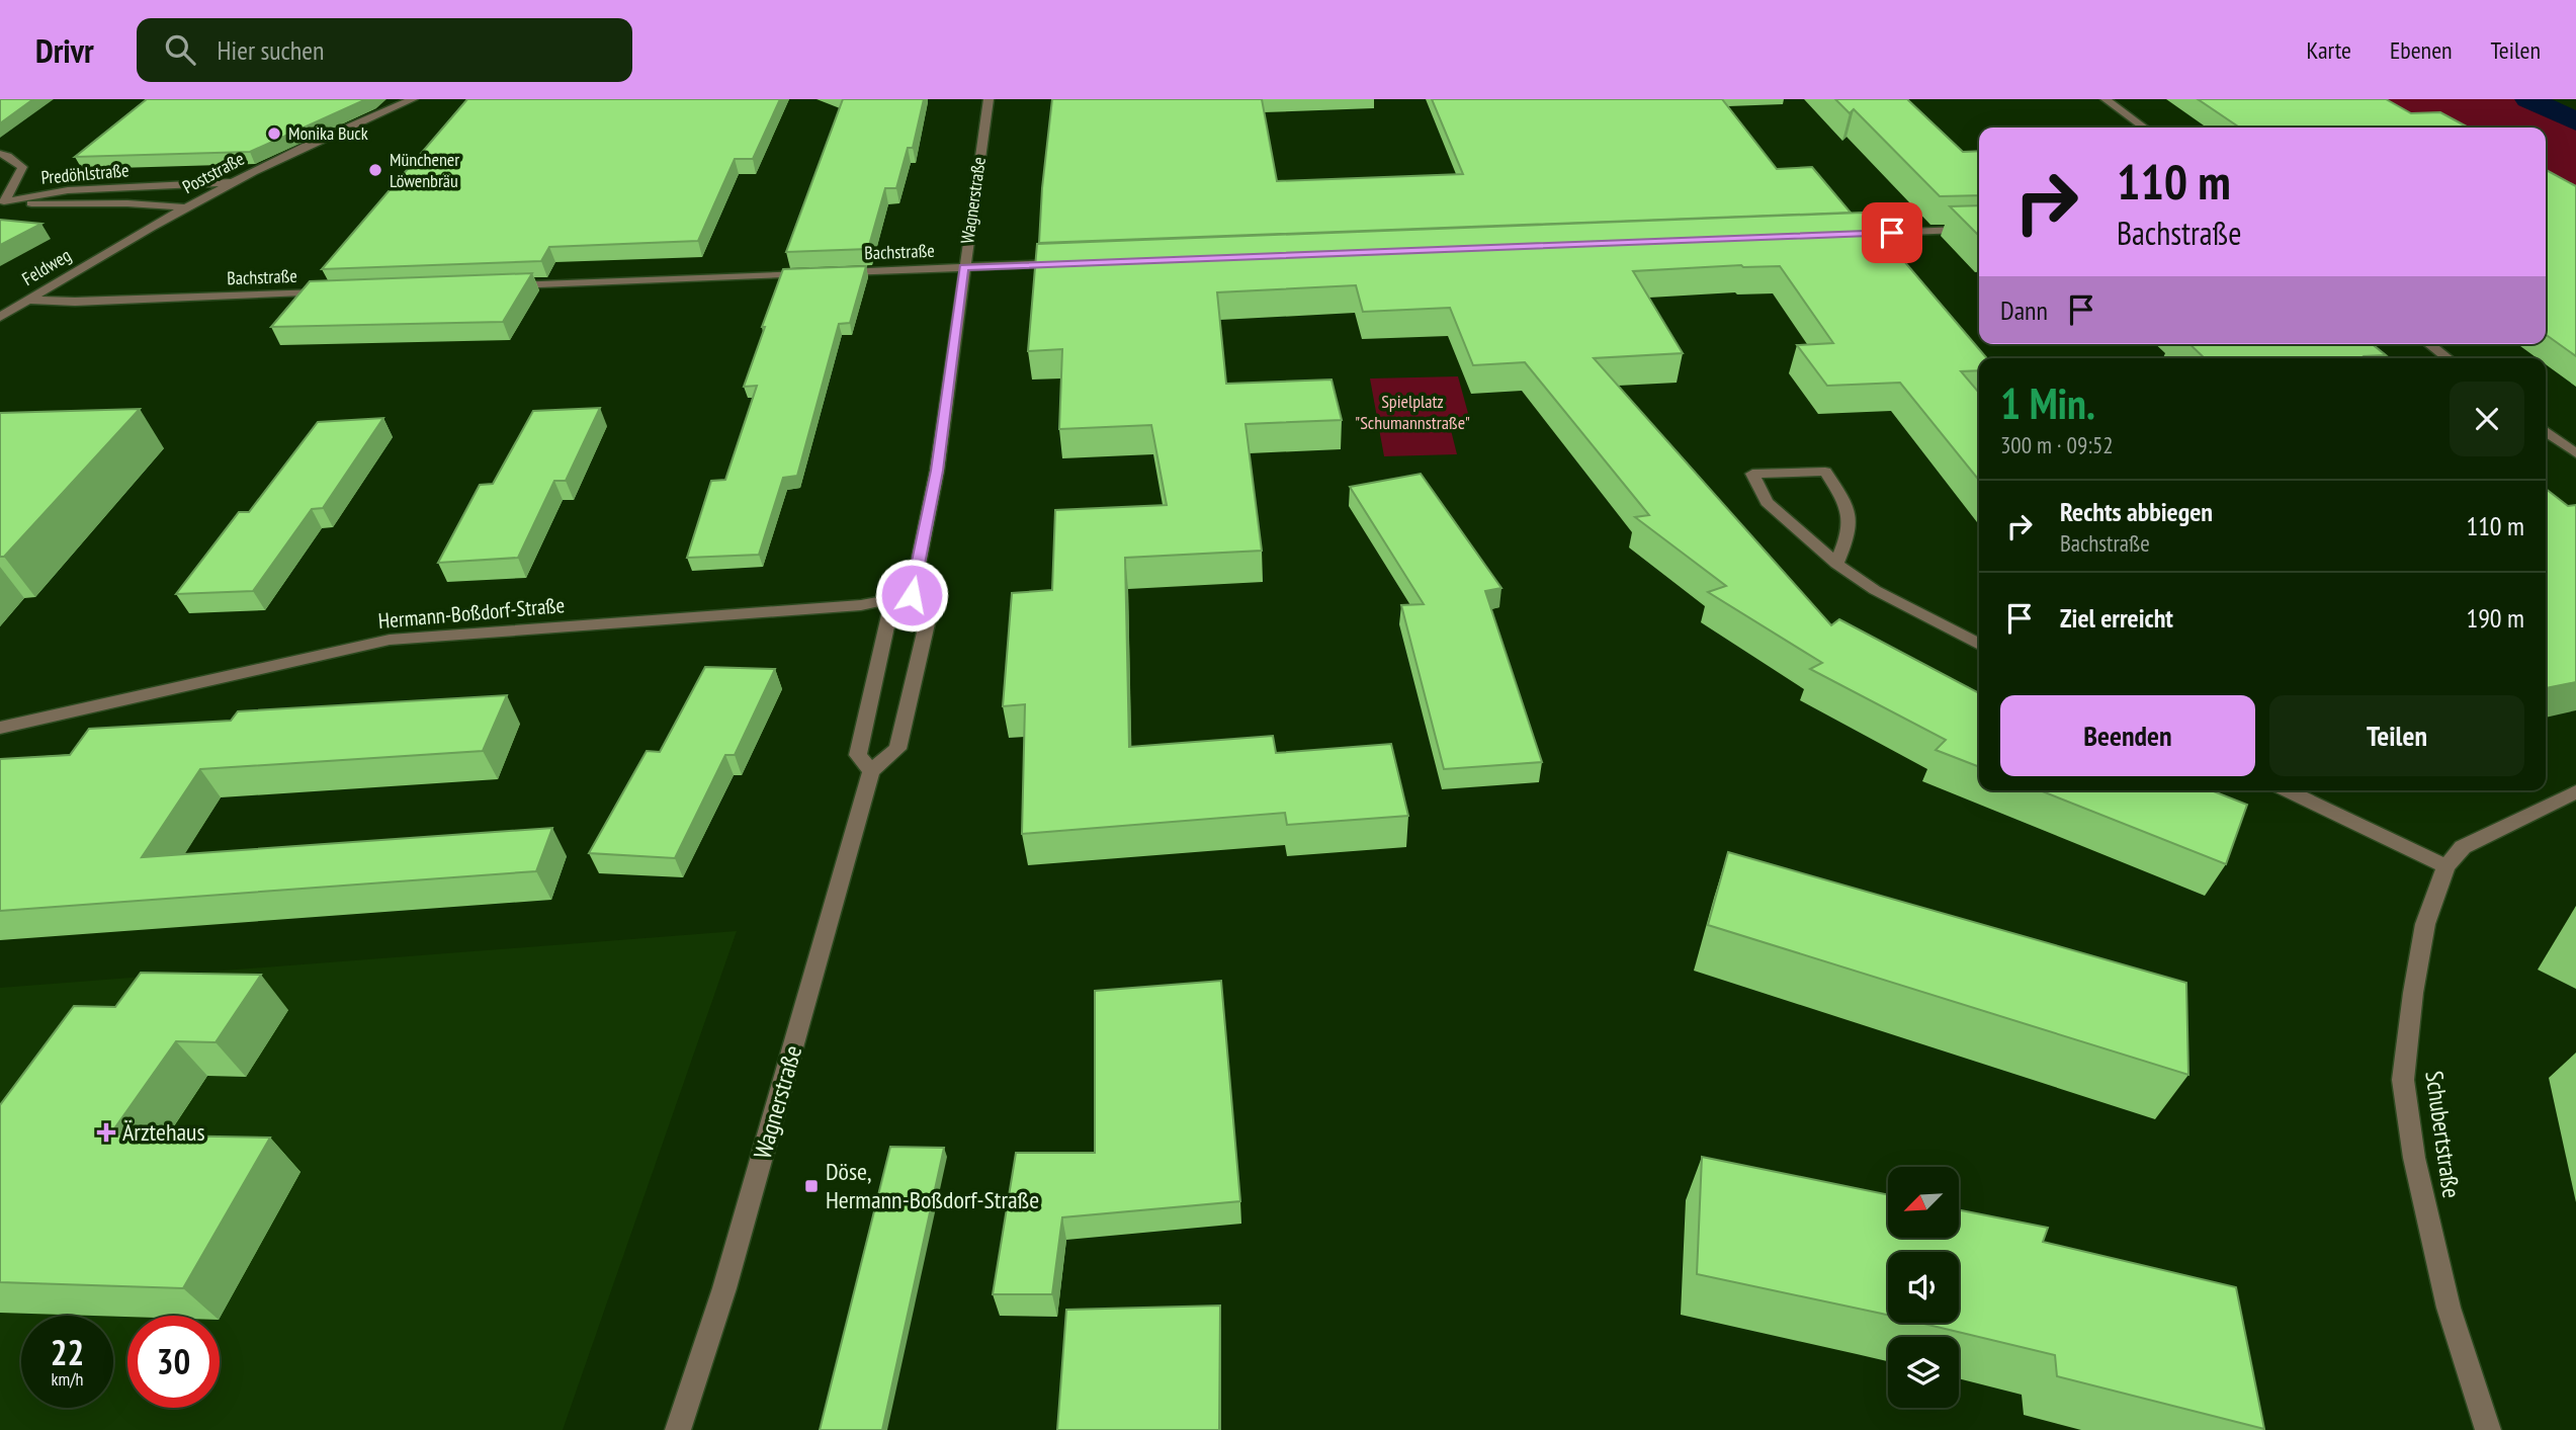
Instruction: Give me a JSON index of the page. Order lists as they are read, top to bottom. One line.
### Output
{"streets":{"street":["Poststraße","Predöhlstraße","Wagnerstraße","Bachstraße","Feldweg","Hermann-Boßdorf-Straße","Schubertstraße"]},"crossings":[["Poststraße","Predöhlstraße"],["Poststraße","Feldweg"],["Wagnerstraße","Bachstraße"],["Wagnerstraße","Hermann-Boßdorf-Straße"],["Bachstraße","Feldweg"]],"parks":["Spielplatz \"Schumannstraße\""],"places":{"other":["Monika Buck","Münchener Löwenbräu"],"health":["Ärztehaus"],"transit":["Döse, Hermann-Boßdorf-Straße"]},"north":"bottom left","page":{"header":"Drivr","search":"Hier suchen","nav":["Karte","Ebenen","Teilen"],"turn":["110 m","Bachstraße"],"then":"Dann","heading":["1 Min.","300 m · 09:52"],"list":[{"name":"Rechts abbiegen","note":"Bachstraße","value":"110 m"},{"name":"Ziel erreicht","value":"190 m"}],"buttons":["Beenden","Teilen"],"speed":"22 km/h","limit":"30"}}
